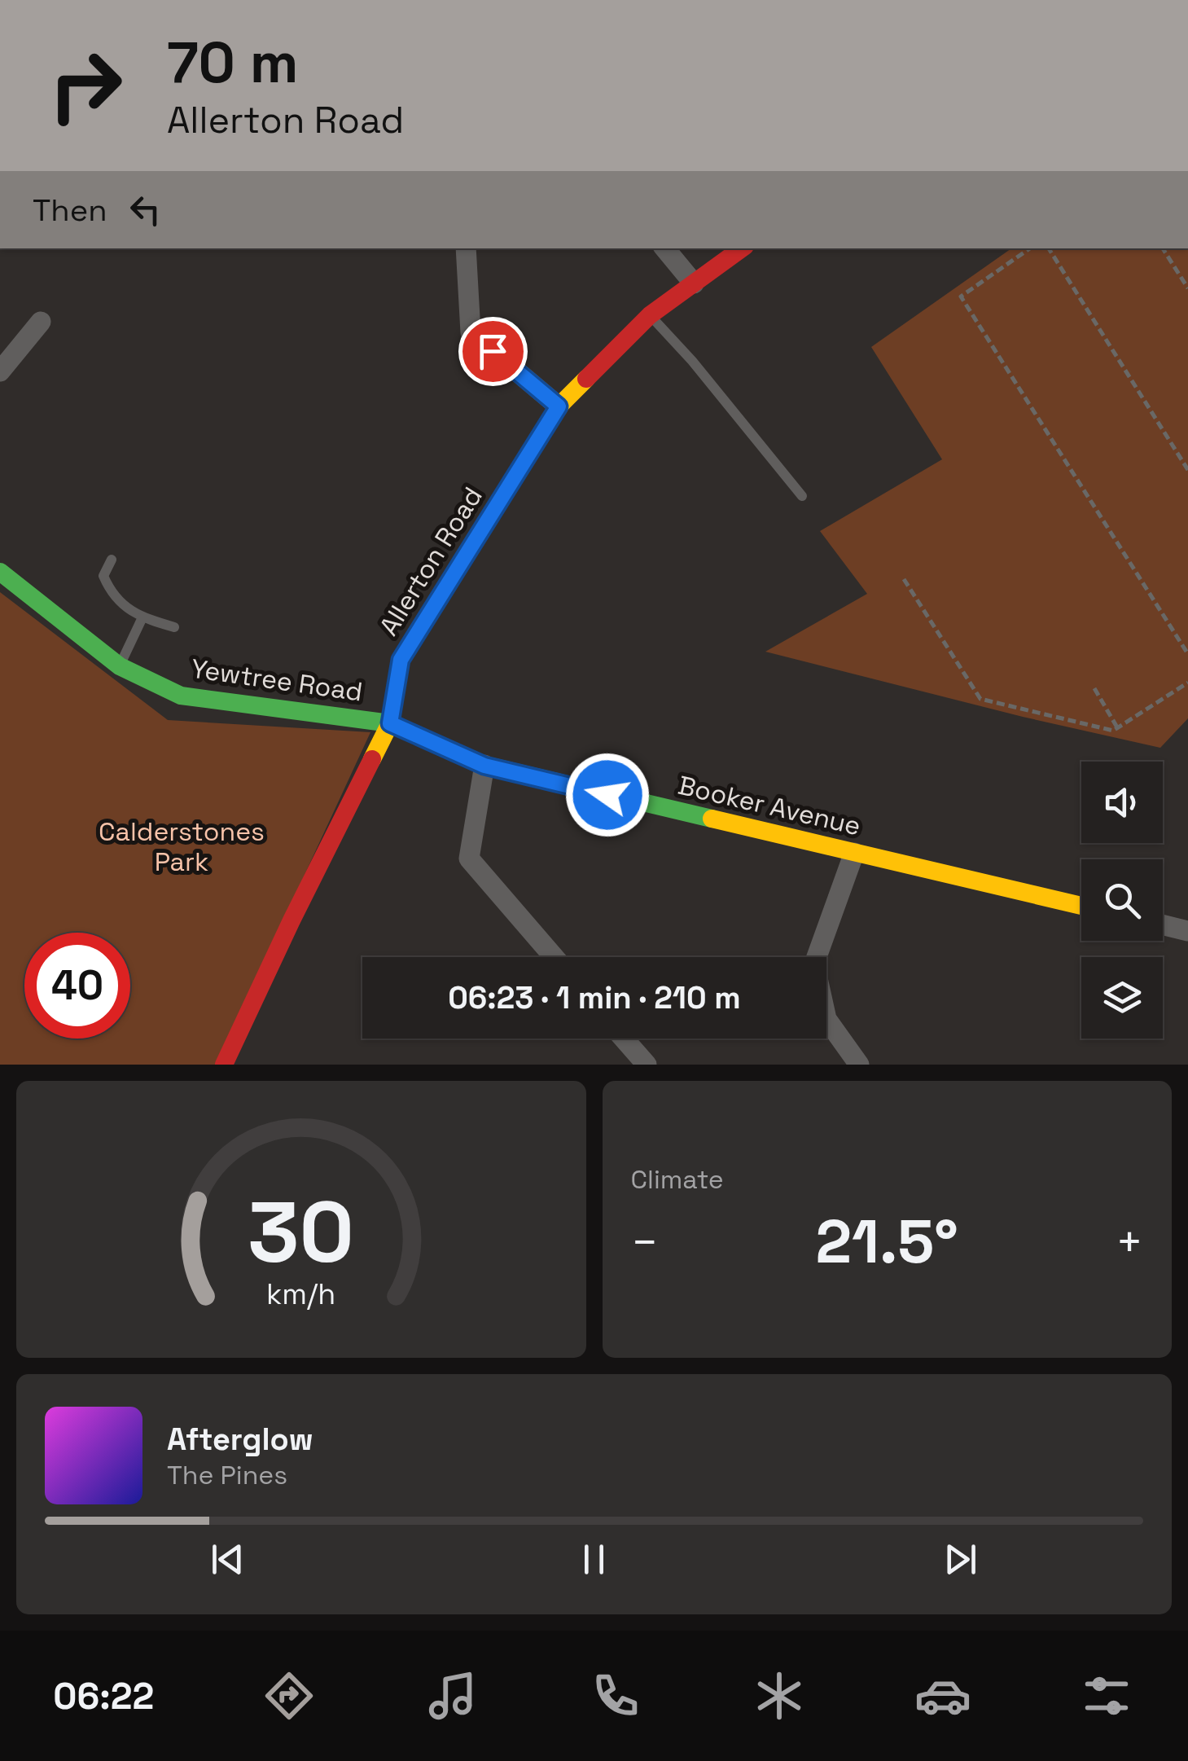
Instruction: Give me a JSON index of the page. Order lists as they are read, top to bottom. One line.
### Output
{"streets":{"street":["Allerton Road","Yewtree Road","Booker Avenue"]},"crossings":[["Allerton Road","Yewtree Road"],["Allerton Road","Booker Avenue"],["Yewtree Road","Booker Avenue"]],"parks":["Calderstones Park"],"page":{"turn":["70 m","Allerton Road"],"then":"Then","limit":"40","trip":"06:23 · 1 min · 210 m","tile":"Climate","heat":["−","21.5°","+"],"song":["Afterglow","The Pines"],"tabs":"06:22","gauge":["30","km/h"]}}
